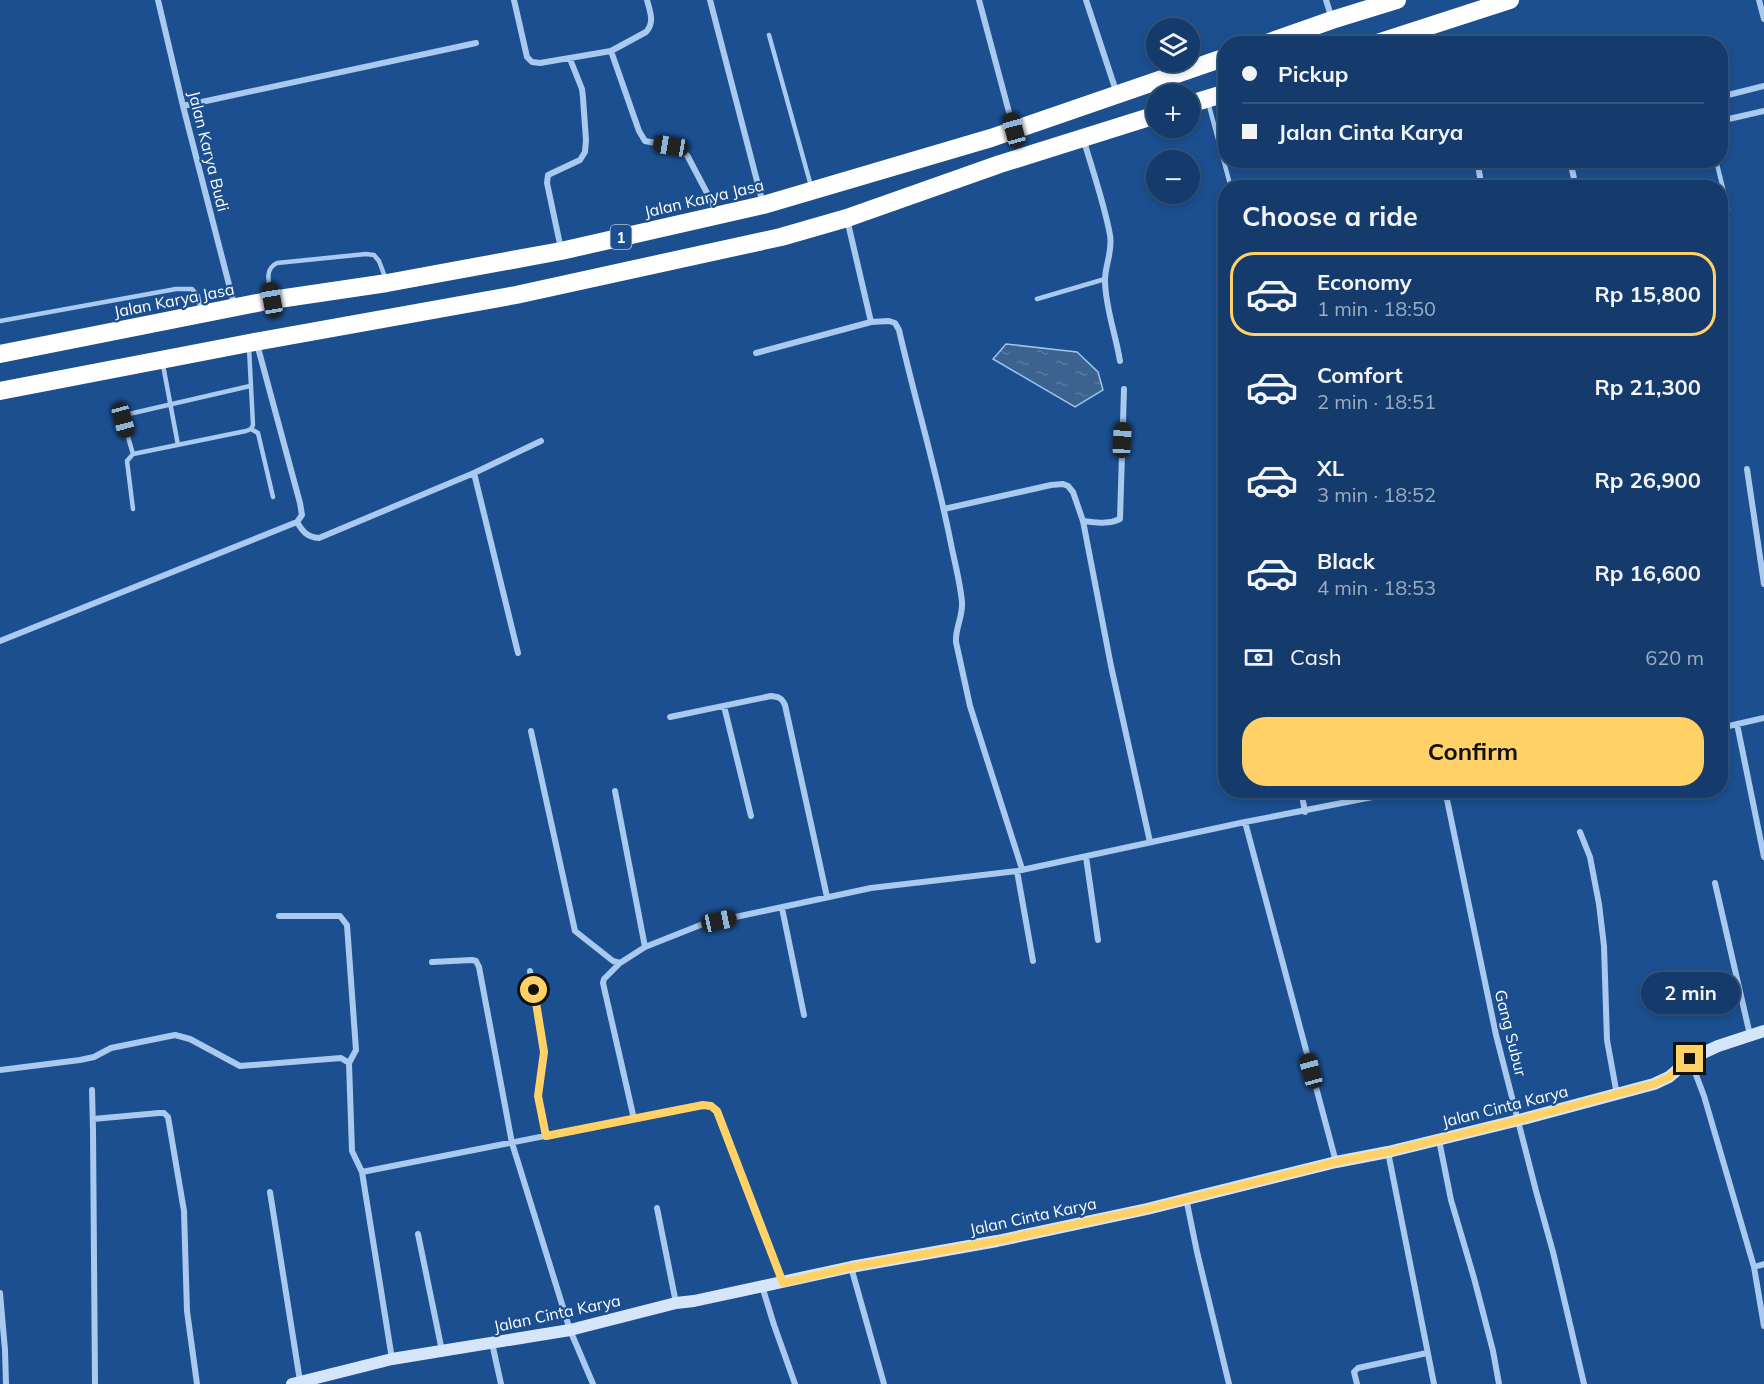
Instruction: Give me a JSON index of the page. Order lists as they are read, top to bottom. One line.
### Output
{"streets":{"highway":["Jalan Karya Jasa","1"],"street":["Jalan Karya Budi","Gang Subur","Jalan Cinta Karya"]},"crossings":[["Jalan Karya Budi","Jalan Karya Jasa"],["Gang Subur","Jalan Cinta Karya"]],"page":{"map_buttons":["+","−"],"banner":["Pickup","Jalan Cinta Karya"],"heading":"Choose a ride","list":[{"name":"Economy","note":"1 min · 18:50","value":"Rp 15,800"},{"name":"Comfort","note":"2 min · 18:51","value":"Rp 21,300"},{"name":"XL","note":"3 min · 18:52","value":"Rp 26,900"},{"name":"Black","note":"4 min · 18:53","value":"Rp 16,600"}],"pay":["Cash","620 m"],"buttons":"Confirm","bubble":"2 min"}}
